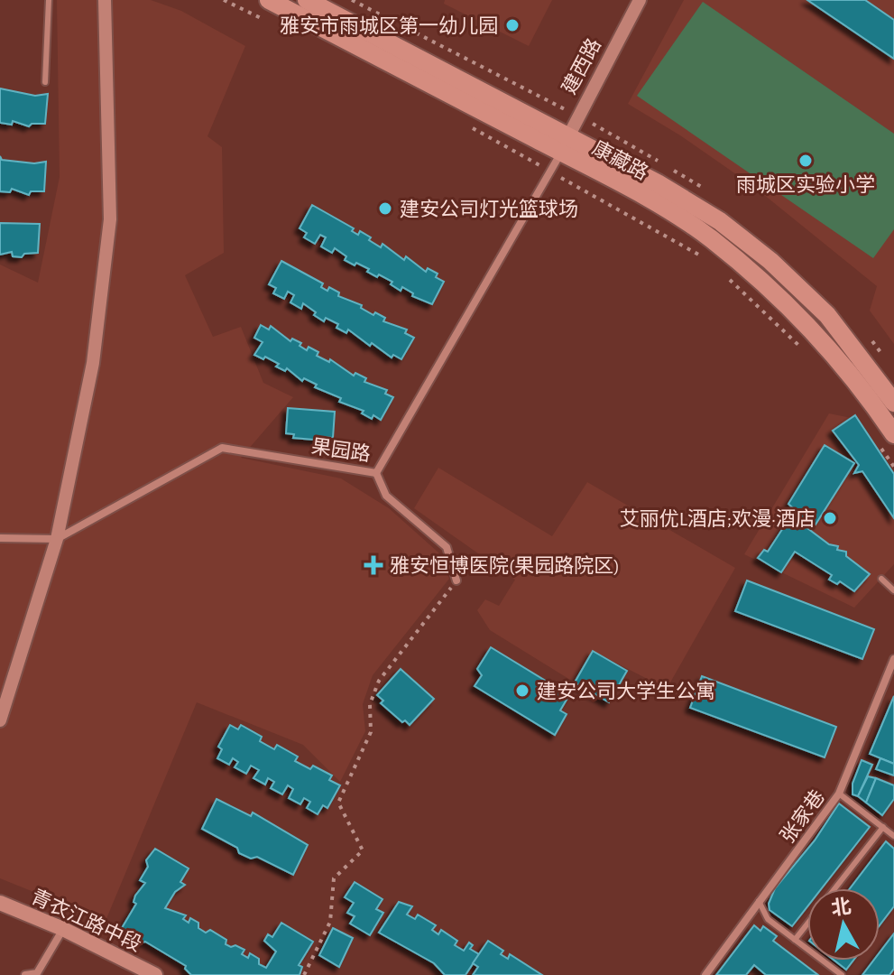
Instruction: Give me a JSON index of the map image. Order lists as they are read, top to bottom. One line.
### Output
{"streets":{"main road":["康藏路","青衣江路中段"],"street":["建西路","果园路","张家巷"]},"crossings":[["建西路","康藏路"],["建西路","果园路"],["康藏路","果园路"]],"places":{"other":["雅安市雨城区第一幼儿园","雨城区实验小学","建安公司灯光篮球场","艾丽优L酒店;欢漫·酒店","建安公司大学生公寓"],"health":["雅安恒博医院(果园路院区)"]},"north":"top"}
